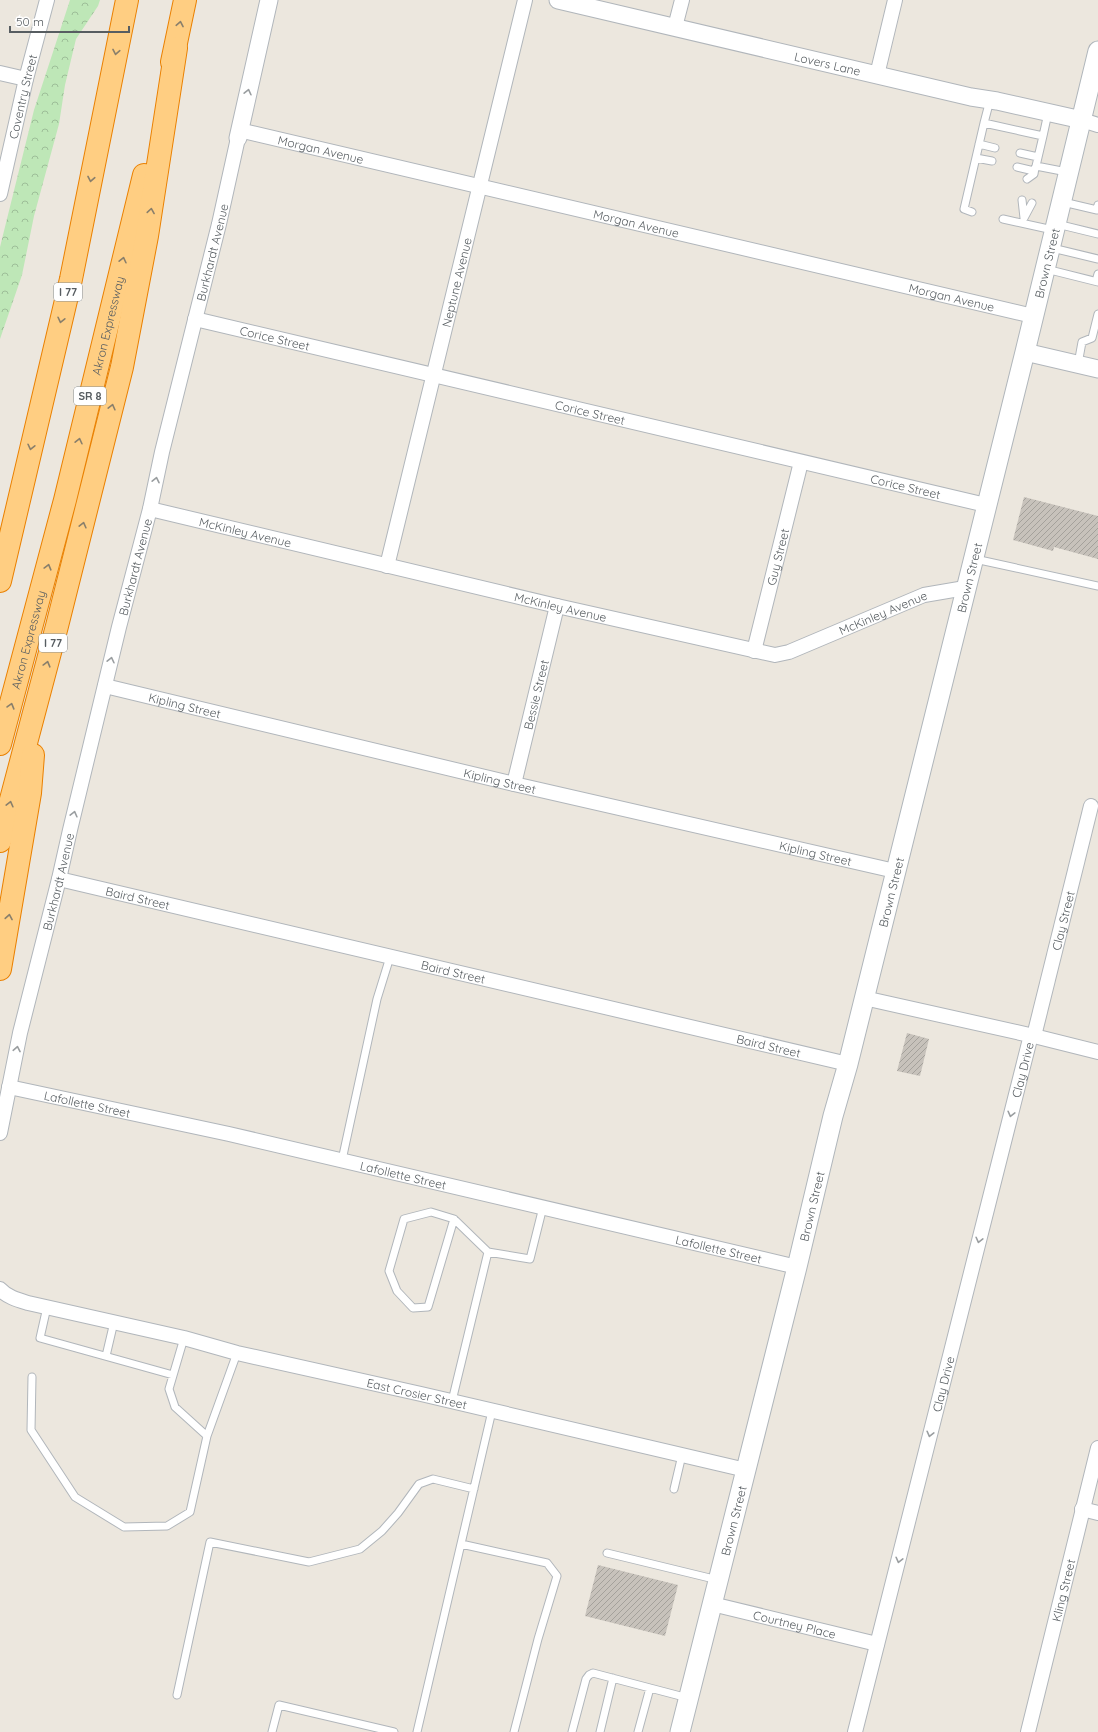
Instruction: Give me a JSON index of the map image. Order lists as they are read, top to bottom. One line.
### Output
{"streets":{"highway":["I 77","Akron Expressway","SR 8"],"main road":["Brown Street"],"street":["Lovers Lane","Coventry Street","Morgan Avenue","Burkhardt Avenue","Neptune Avenue","Corice Street","McKinley Avenue","Guy Street","Bessie Street","Kipling Street","Baird Street","Clay Street","Clay Drive","Lafollette Street","East Crosier Street","Kling Street","Courtney Place"]},"crossings":[["Lovers Lane","Brown Street"],["Morgan Avenue","Burkhardt Avenue"],["Morgan Avenue","Brown Street"],["Morgan Avenue","Neptune Avenue"],["Burkhardt Avenue","Corice Street"],["Burkhardt Avenue","McKinley Avenue"],["Burkhardt Avenue","Kipling Street"],["Burkhardt Avenue","Baird Street"],["Burkhardt Avenue","Lafollette Street"],["Brown Street","Corice Street"],["Brown Street","McKinley Avenue"],["Brown Street","Kipling Street"],["Brown Street","Baird Street"],["Brown Street","Lafollette Street"],["Brown Street","East Crosier Street"],["Brown Street","Courtney Place"],["Neptune Avenue","Corice Street"],["Neptune Avenue","McKinley Avenue"],["I 77","Akron Expressway"],["Corice Street","Guy Street"],["McKinley Avenue","Guy Street"],["McKinley Avenue","Bessie Street"],["Bessie Street","Kipling Street"],["Clay Street","Clay Drive"],["Clay Drive","Courtney Place"]],"one_way":["Burkhardt Avenue","Clay Drive"],"scale_bar":"50 m"}
